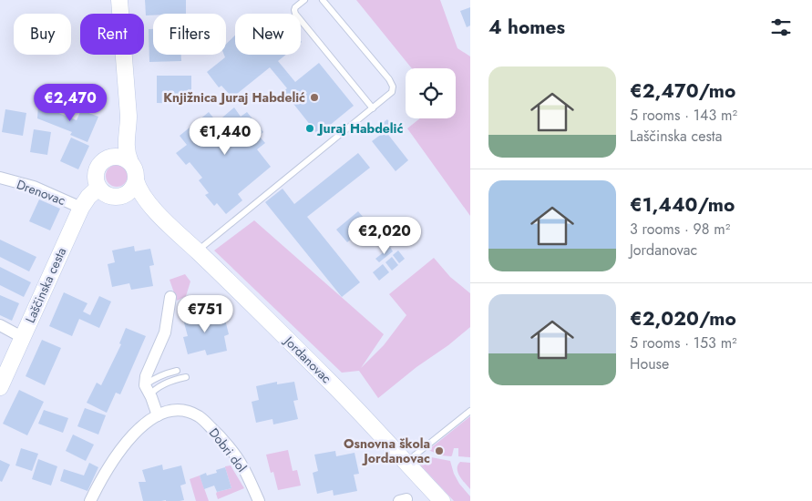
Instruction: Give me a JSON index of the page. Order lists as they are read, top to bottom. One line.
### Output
{"streets":{"main road":["Laščinska cesta","Jordanovac"],"street":["Drenovac","Dobri dol"]},"crossings":[["Drenovac","Laščinska cesta"],["Laščinska cesta","Jordanovac"]],"places":["Knjižnica Juraj Habdelić","Juraj Habdelić","Osnovna škola Jordanovac"],"page":{"heading":"4 homes","chip":["Buy","Rent","Filters","New"],"list":[{"name":"€2,470/mo","note":"5 rooms · 143 m² · Laščinska cesta"},{"name":"€1,440/mo","note":"3 rooms · 98 m² · Jordanovac"},{"name":"€2,020/mo","note":"5 rooms · 153 m² · House"}],"price":["€2,470","€1,440","€2,020","€751"]}}
